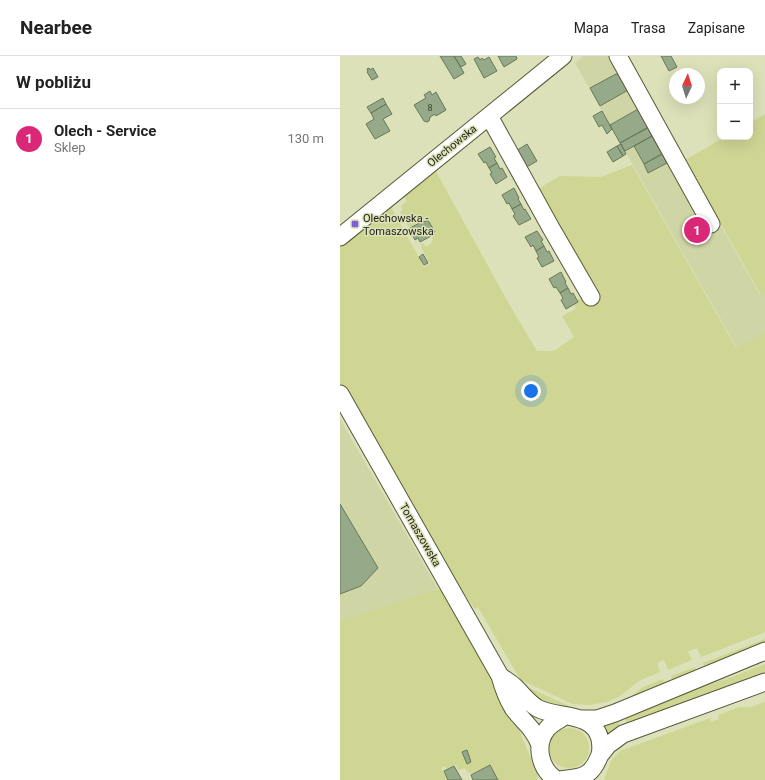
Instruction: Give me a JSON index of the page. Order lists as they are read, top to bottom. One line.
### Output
{"streets":{"street":["Olechowska","Tomaszowska"]},"places":{"transit":["Olechowska - Tomaszowska"]},"house_numbers":["8"],"north":"top","page":{"header":"Nearbee","nav":["Mapa","Trasa","Zapisane"],"heading":"W pobliżu","map_buttons":["+","−"],"list":[{"mark":"1","name":"Olech - Service","note":"Sklep","value":"130 m"}],"pins":"1"}}
